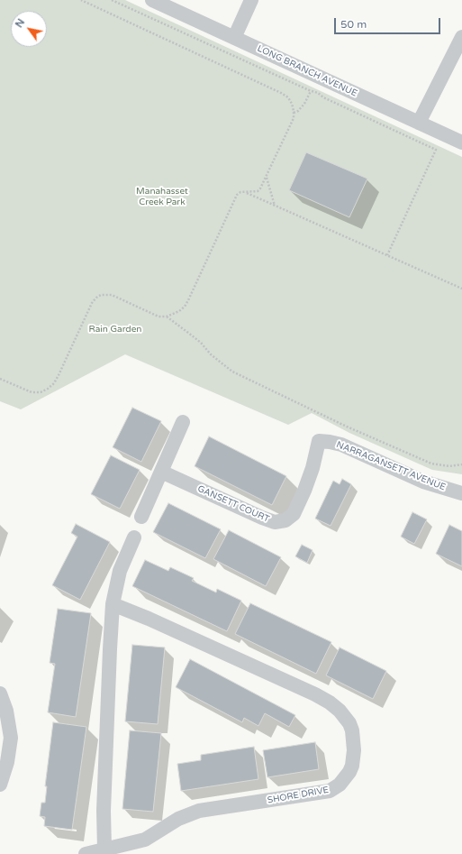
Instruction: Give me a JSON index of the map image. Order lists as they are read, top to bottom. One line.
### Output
{"streets":{"street":["LONG BRANCH AVENUE","NARRAGANSETT AVENUE","GANSETT COURT","SHORE DRIVE"]},"crossings":[["NARRAGANSETT AVENUE","GANSETT COURT"]],"parks":["Manahasset Creek Park","Rain Garden"],"scale_bar":"50 m","north":"top left"}
